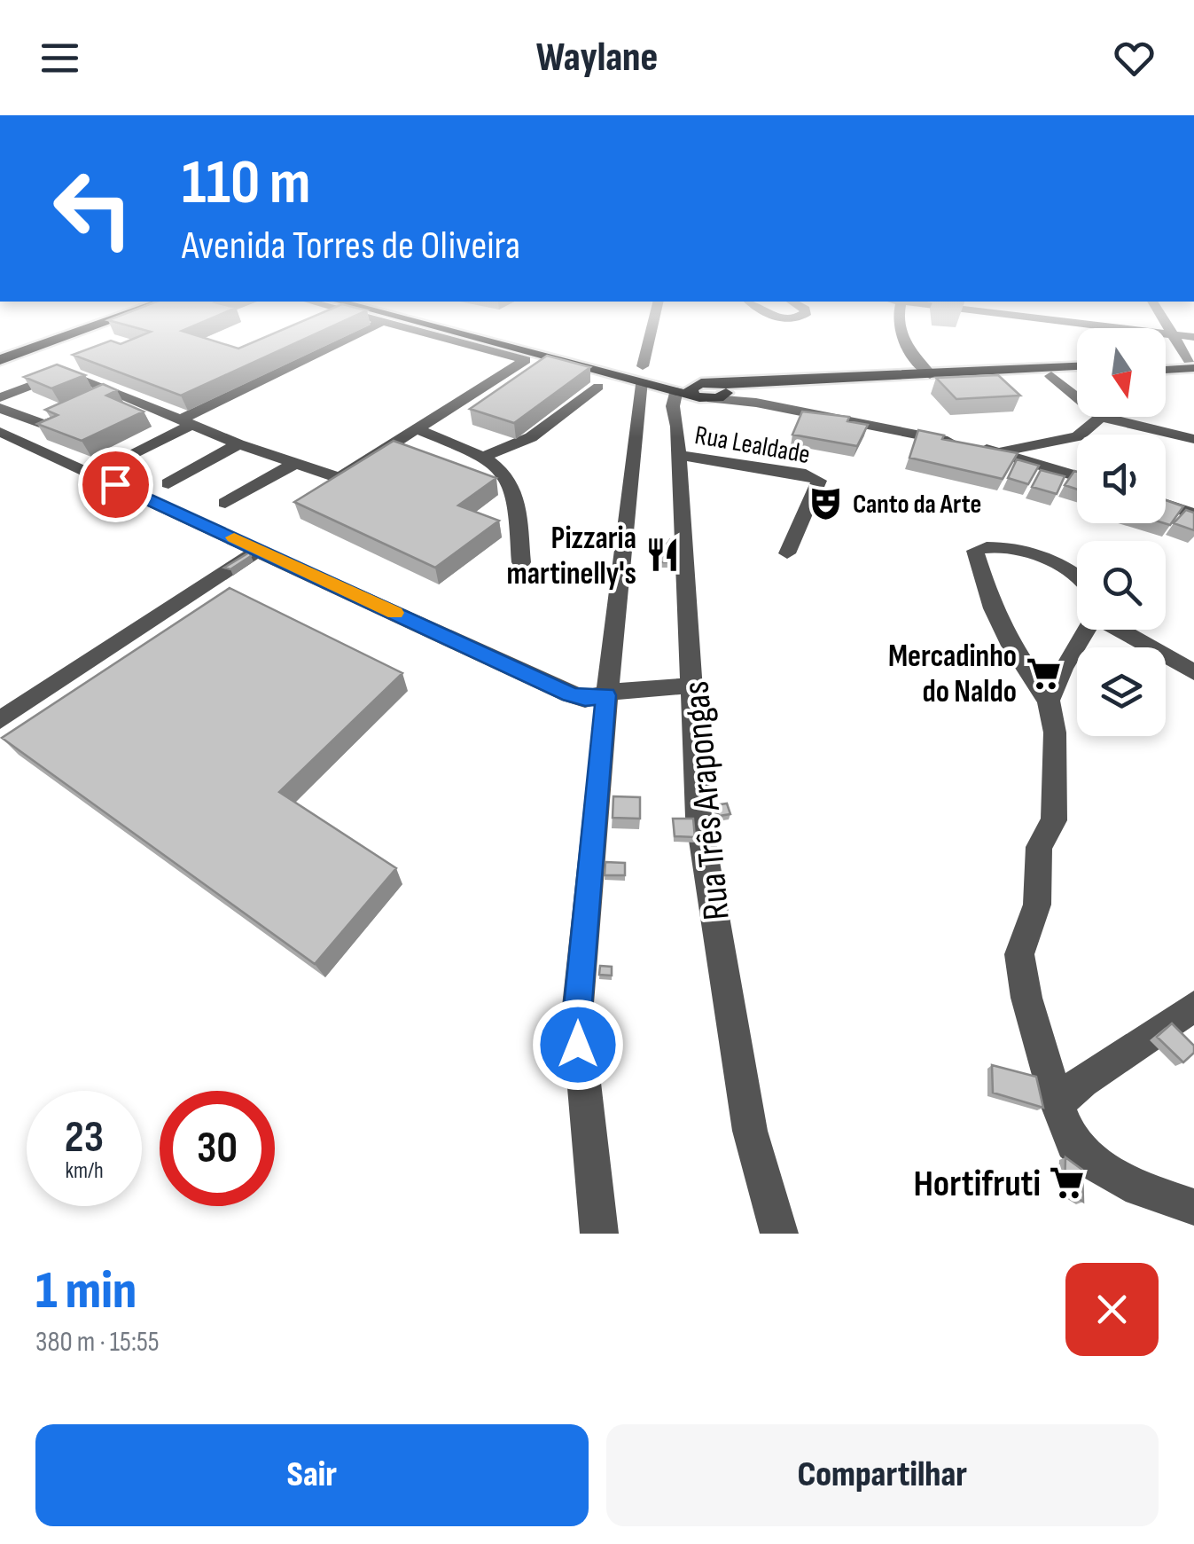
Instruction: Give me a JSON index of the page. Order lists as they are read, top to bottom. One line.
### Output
{"streets":{"street":["Rua Lealdade","Rua Três Arapongas"]},"crossings":[["Rua Lealdade","Rua Três Arapongas"]],"places":{"theatre":["Canto da Arte"],"restaurant":["Pizzaria martinelly's"],"supermarket":["Mercadinho do Naldo","Hortifruti"]},"north":"bottom","page":{"header":"Waylane","turn":["110 m","Avenida Torres de Oliveira"],"speed":"23 km/h","limit":"30","heading":["1 min","380 m · 15:55"],"buttons":["Sair","Compartilhar"]}}
